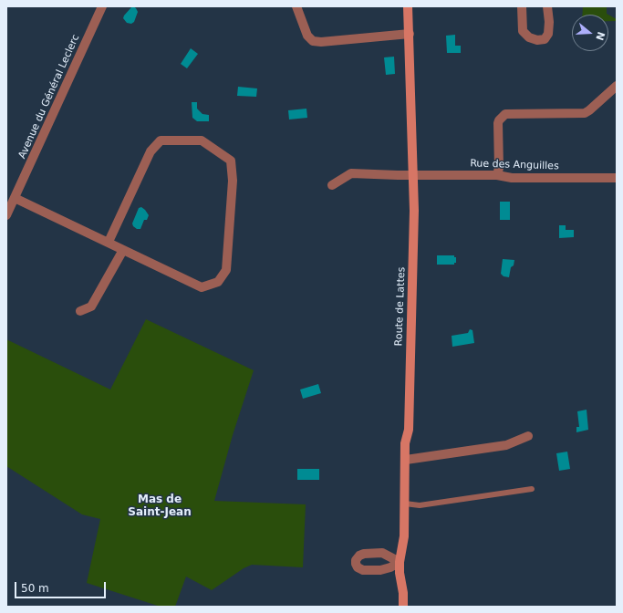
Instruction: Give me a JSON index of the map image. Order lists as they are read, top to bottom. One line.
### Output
{"streets":{"street":["Avenue du Général Leclerc","Rue des Anguilles","Route de Lattes"]},"crossings":[["Rue des Anguilles","Route de Lattes"]],"districts":["Mas de Saint-Jean"],"scale_bar":"50 m","north":"right"}
